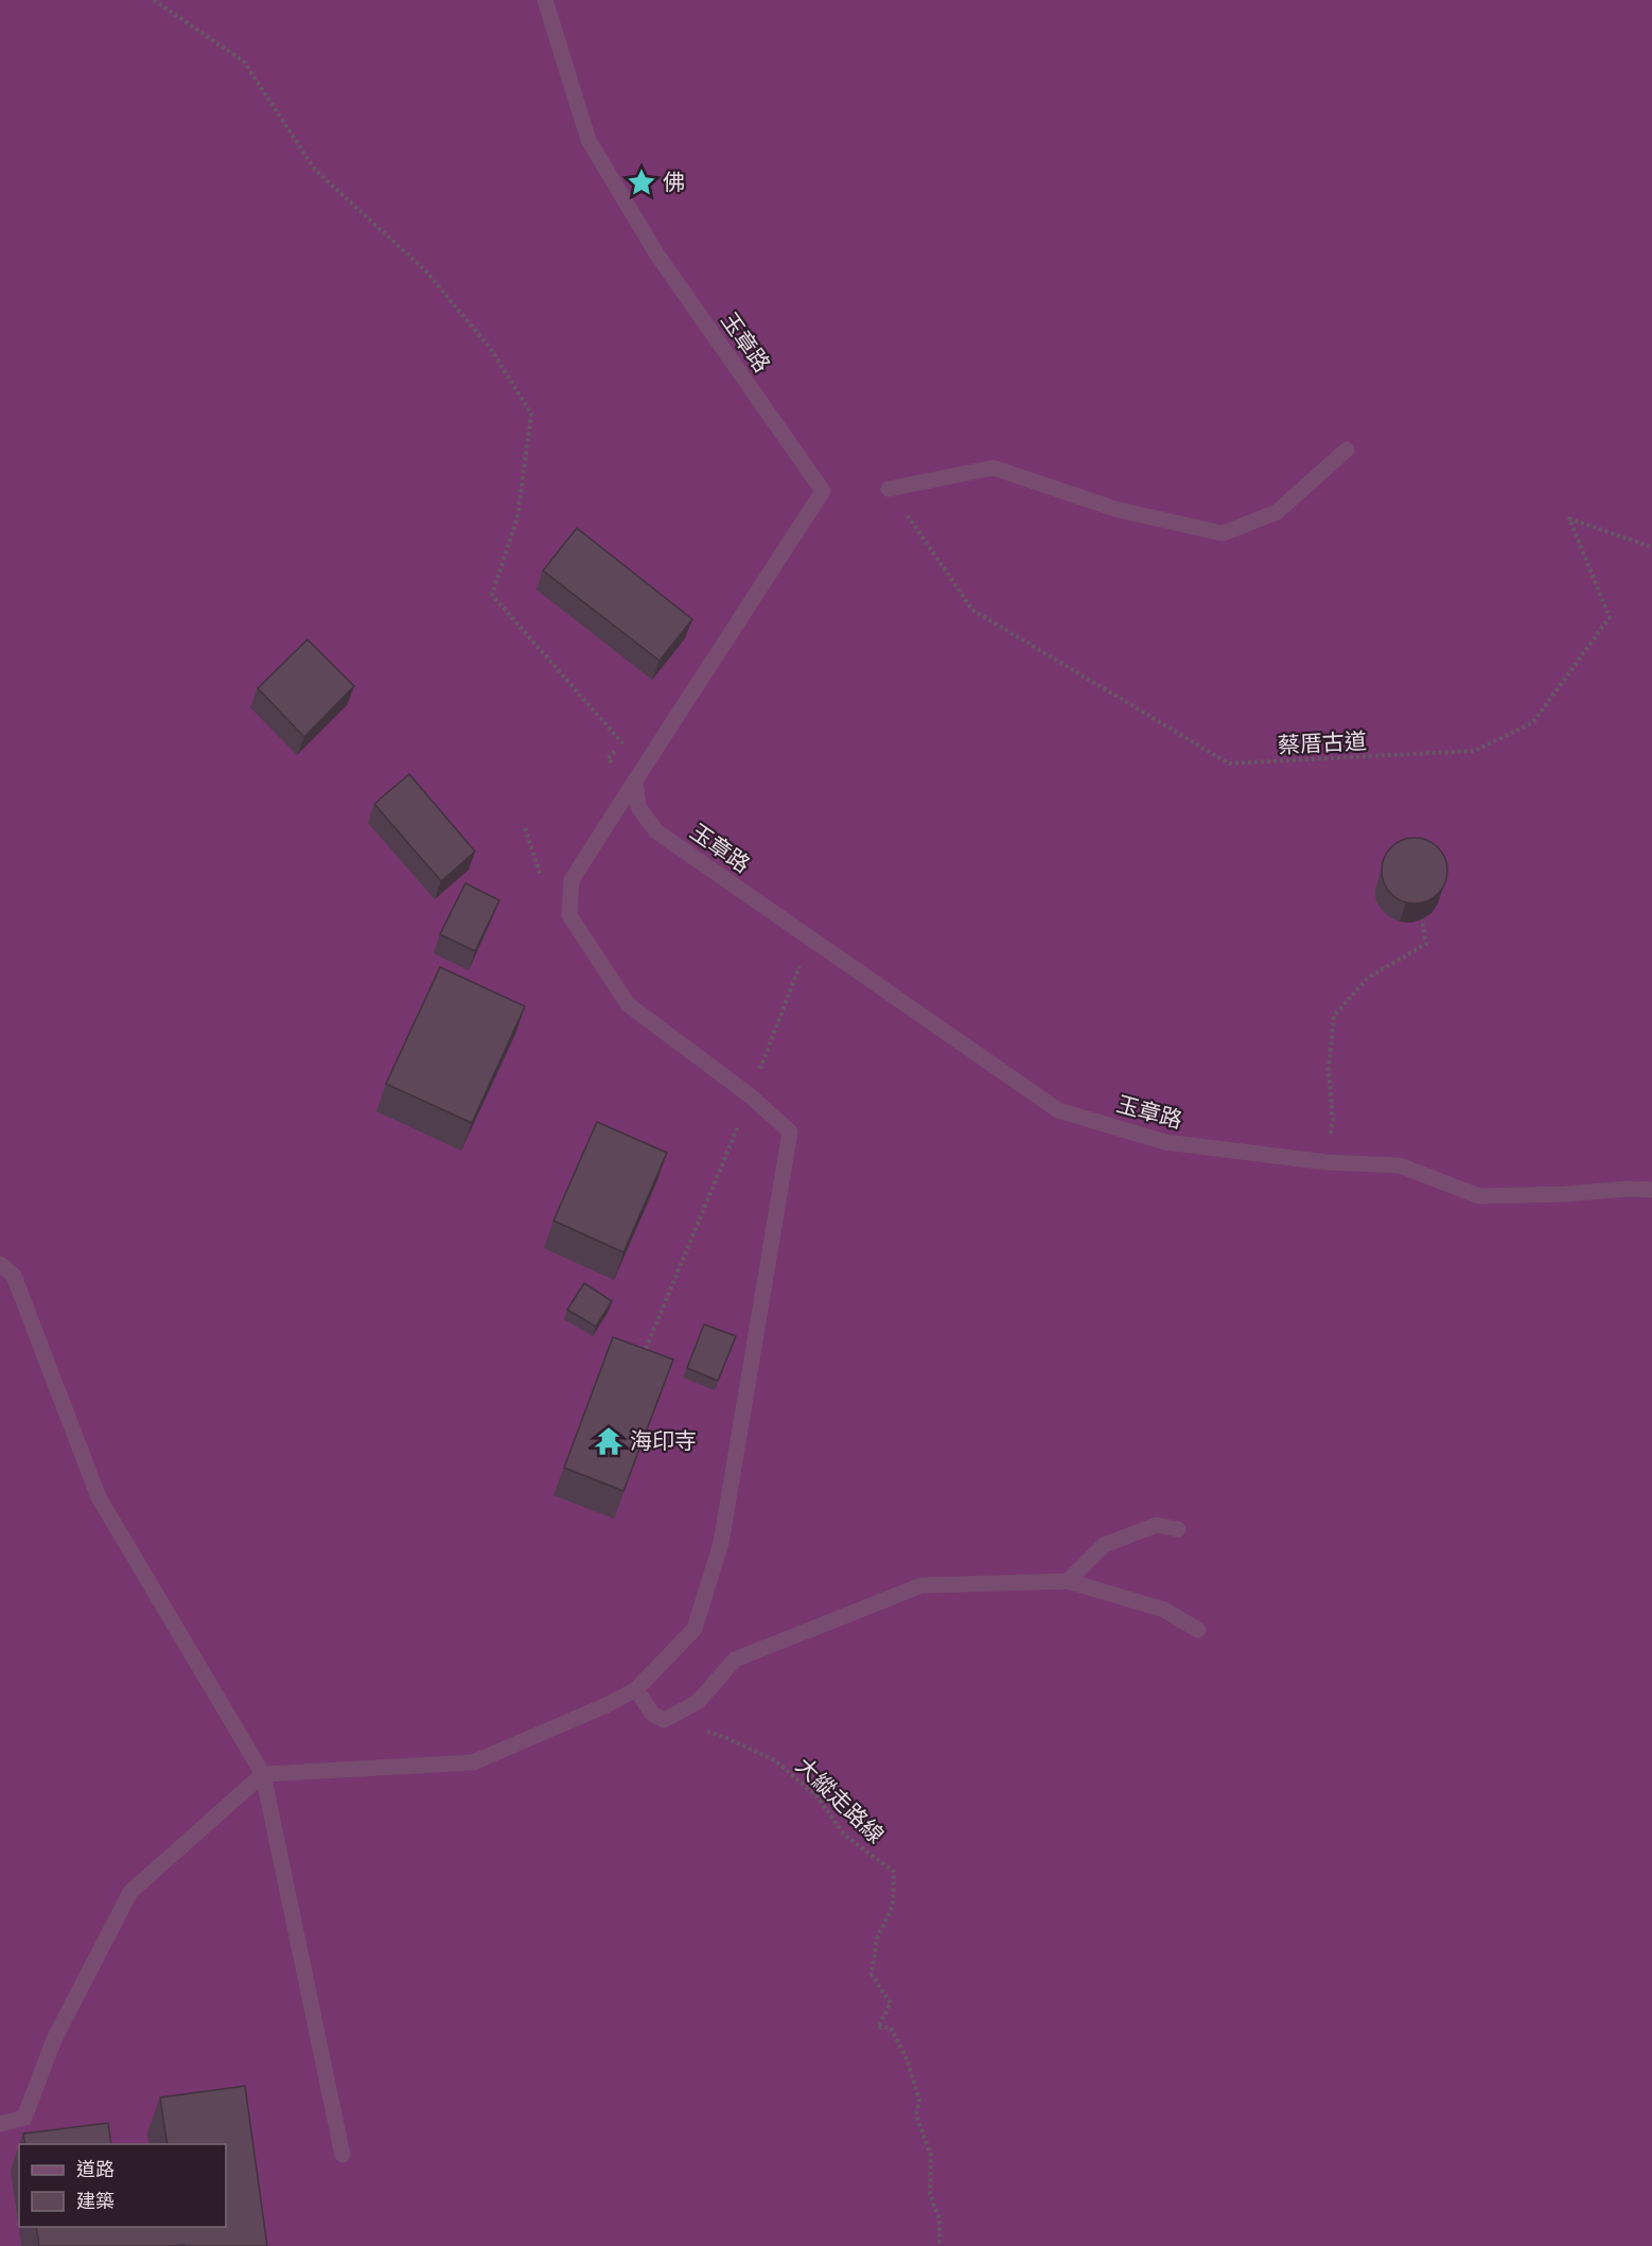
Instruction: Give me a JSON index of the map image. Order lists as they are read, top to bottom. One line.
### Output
{"streets":{"street":["玉章路"],"path":["蔡厝古道","大縱走路線"]},"places":{"place":["佛"],"temple":["海印寺"]},"legend":["道路","建築"]}
